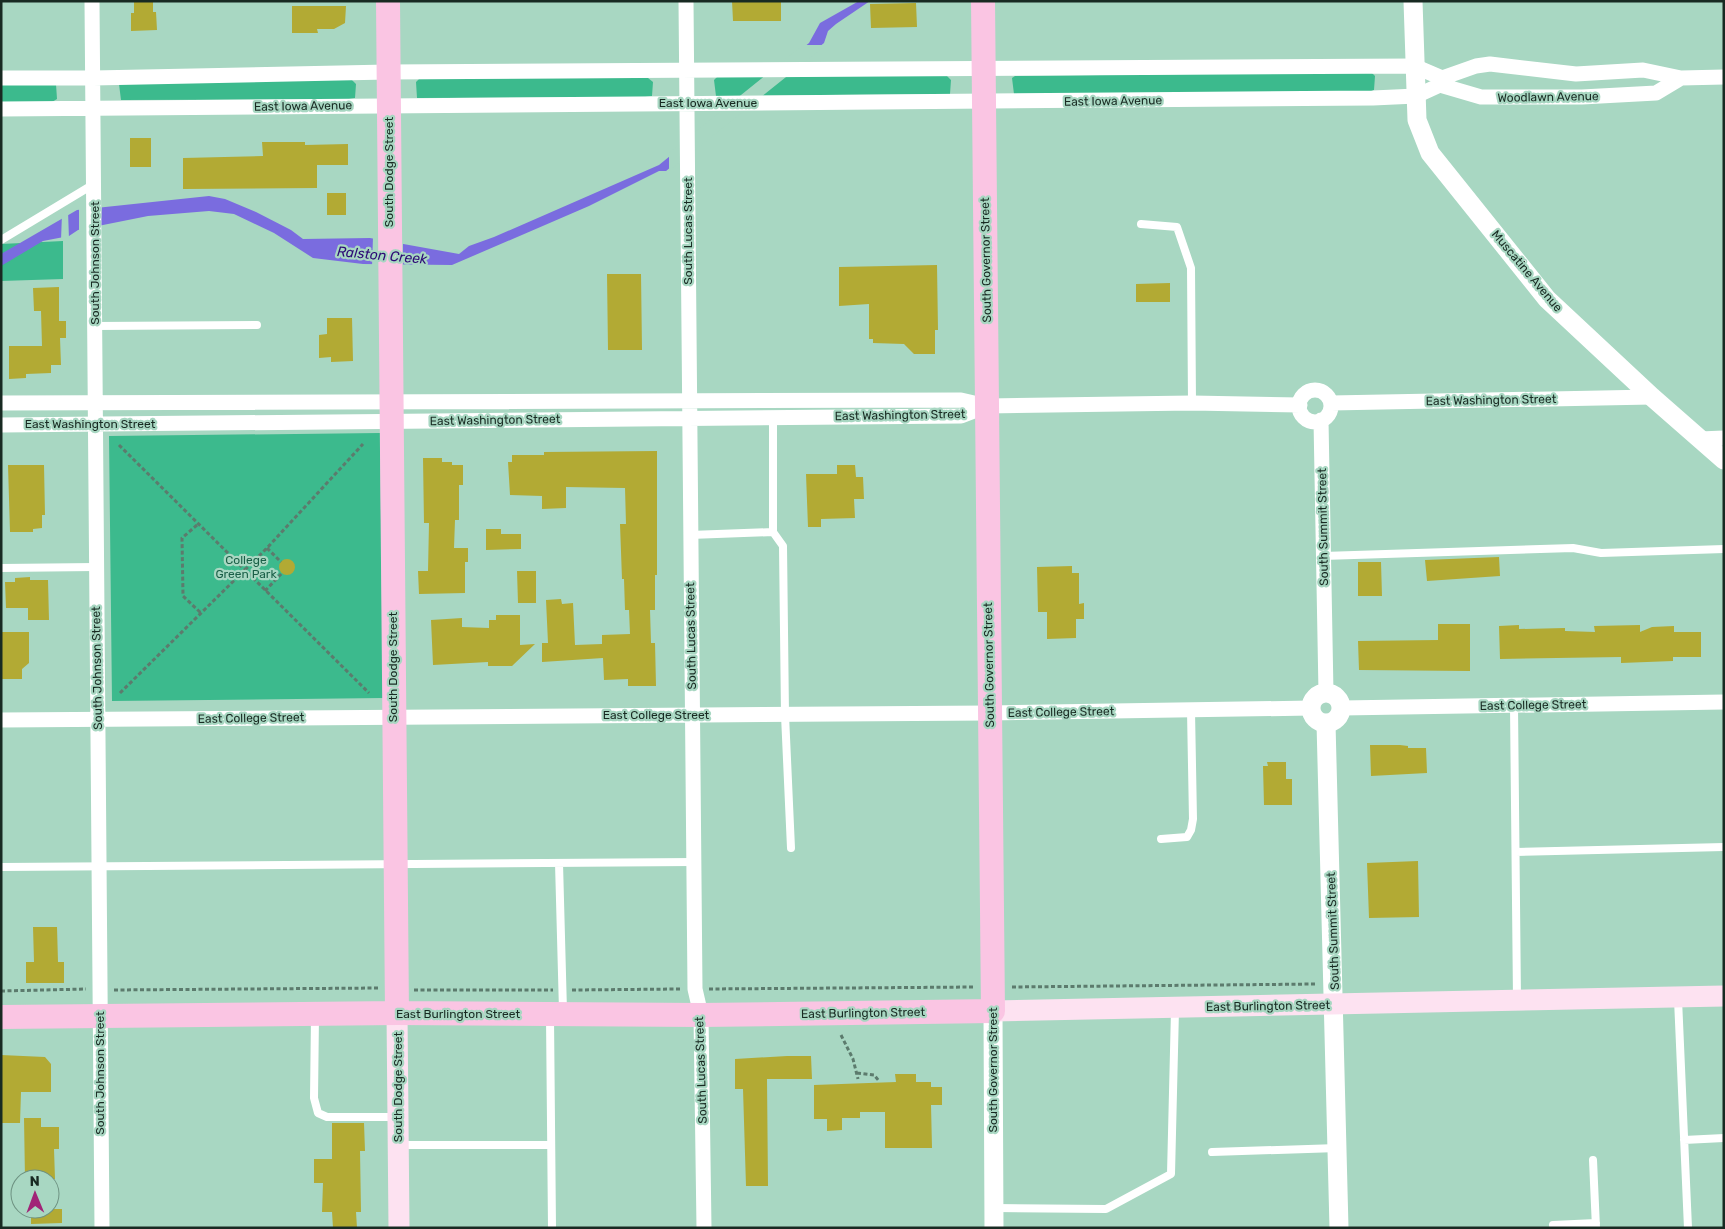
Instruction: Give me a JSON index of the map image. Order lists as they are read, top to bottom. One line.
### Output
{"streets":{"main road":["South Dodge Street","South Governor Street","East Burlington Street"],"street":["Woodlawn Avenue","East Iowa Avenue","South Lucas Street","South Johnson Street","Muscatine Avenue","East Washington Street","South Summit Street","East College Street"]},"crossings":[["Woodlawn Avenue","East Iowa Avenue"],["Woodlawn Avenue","Muscatine Avenue"],["East Iowa Avenue","South Dodge Street"],["East Iowa Avenue","South Lucas Street"],["East Iowa Avenue","South Governor Street"],["East Iowa Avenue","South Johnson Street"],["East Iowa Avenue","Muscatine Avenue"],["South Dodge Street","East Washington Street"],["South Dodge Street","East College Street"],["South Dodge Street","East Burlington Street"],["South Lucas Street","East Washington Street"],["South Lucas Street","East College Street"],["South Lucas Street","East Burlington Street"],["South Governor Street","East Washington Street"],["South Governor Street","East College Street"],["South Governor Street","East Burlington Street"],["South Johnson Street","East Washington Street"],["South Johnson Street","East College Street"],["South Johnson Street","East Burlington Street"],["Muscatine Avenue","East Washington Street"],["East Washington Street","South Summit Street"],["South Summit Street","East College Street"],["South Summit Street","East Burlington Street"]],"water":["Ralston Creek"],"parks":["College Green Park"],"north":"top"}
